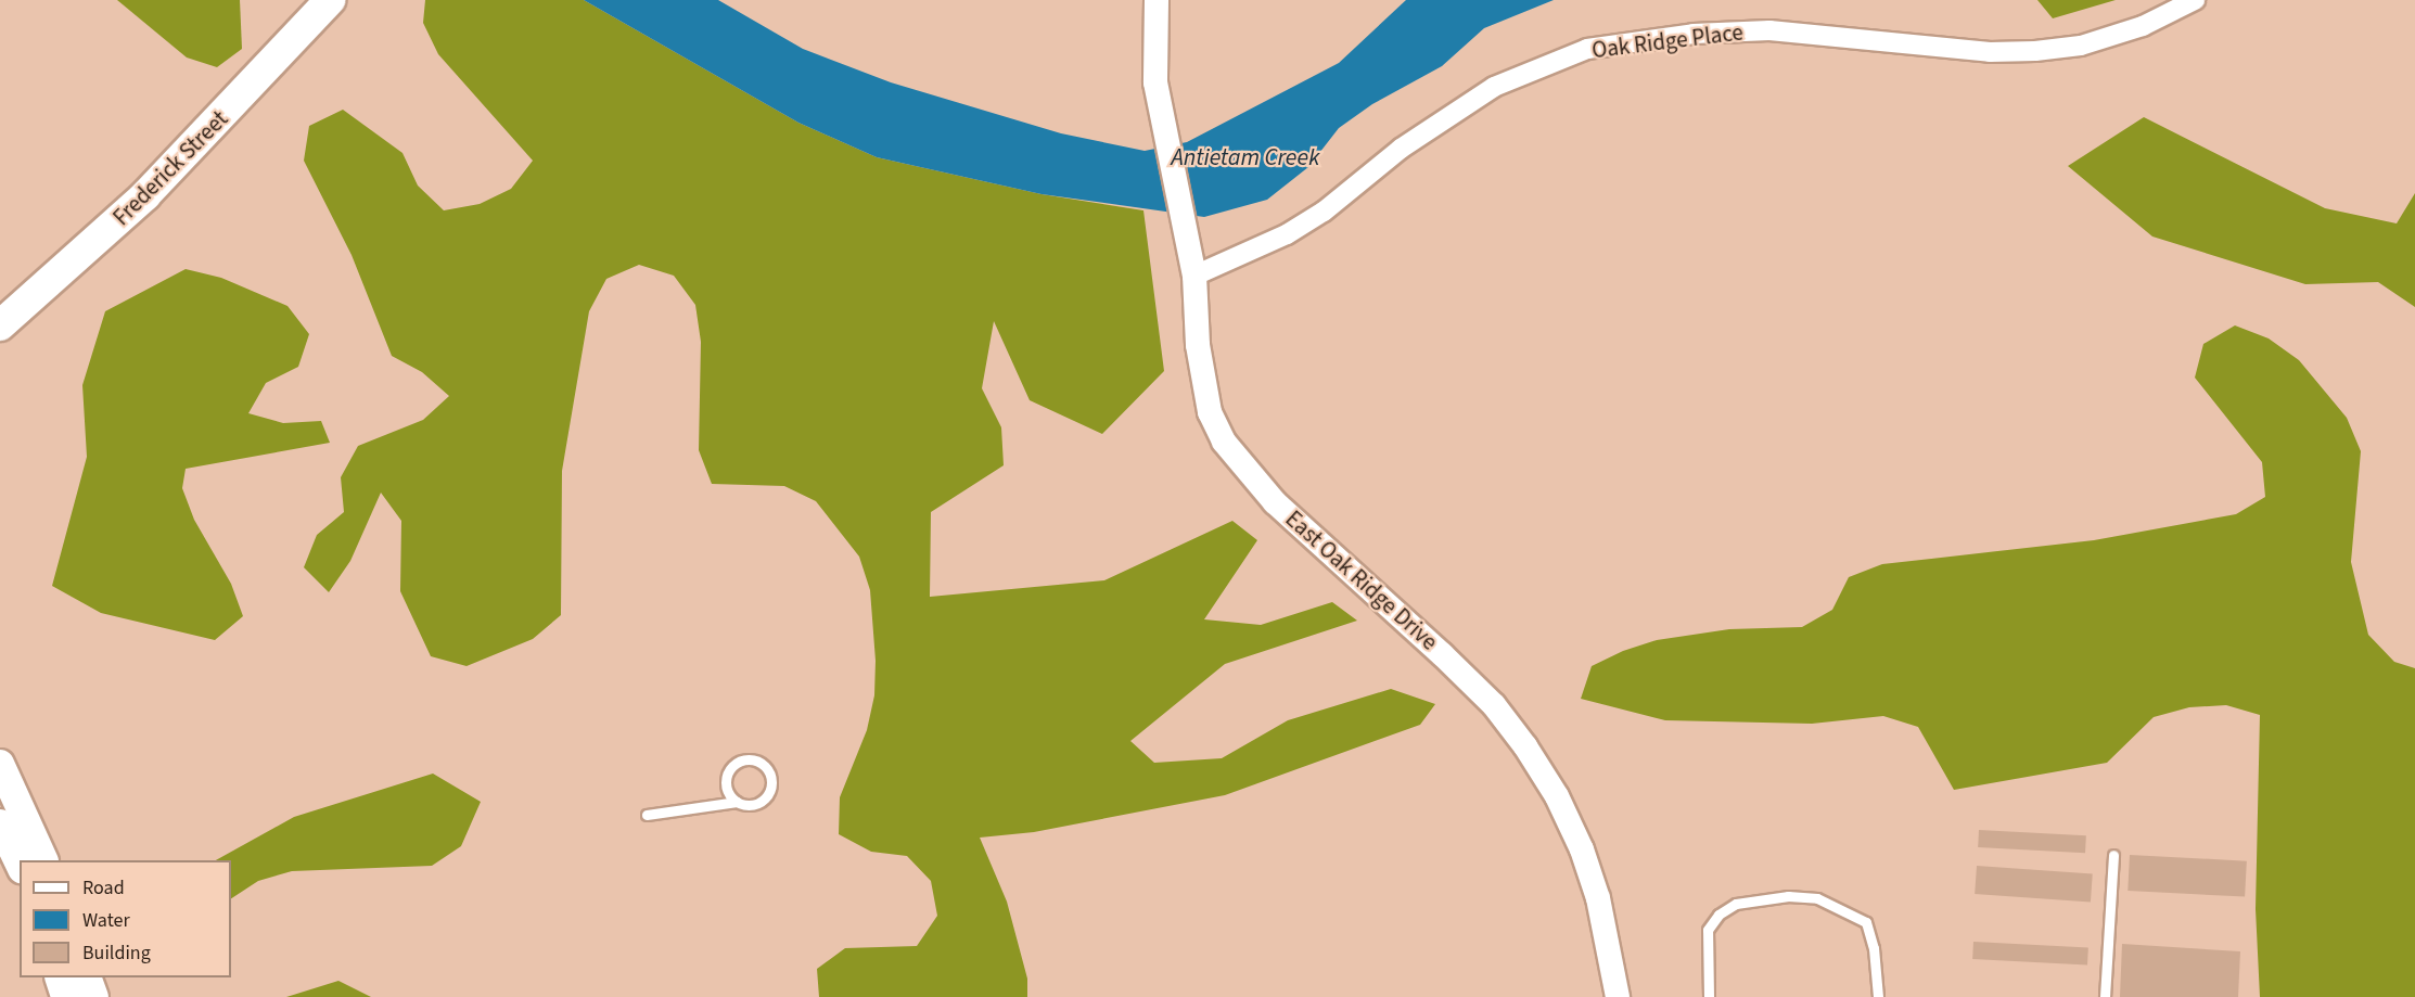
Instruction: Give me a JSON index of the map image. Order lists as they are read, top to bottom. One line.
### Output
{"streets":{"main road":["Frederick Street"],"street":["Oak Ridge Place","East Oak Ridge Drive"]},"crossings":[["Oak Ridge Place","East Oak Ridge Drive"]],"water":["Antietam Creek"],"legend":["Road","Water","Building"]}
